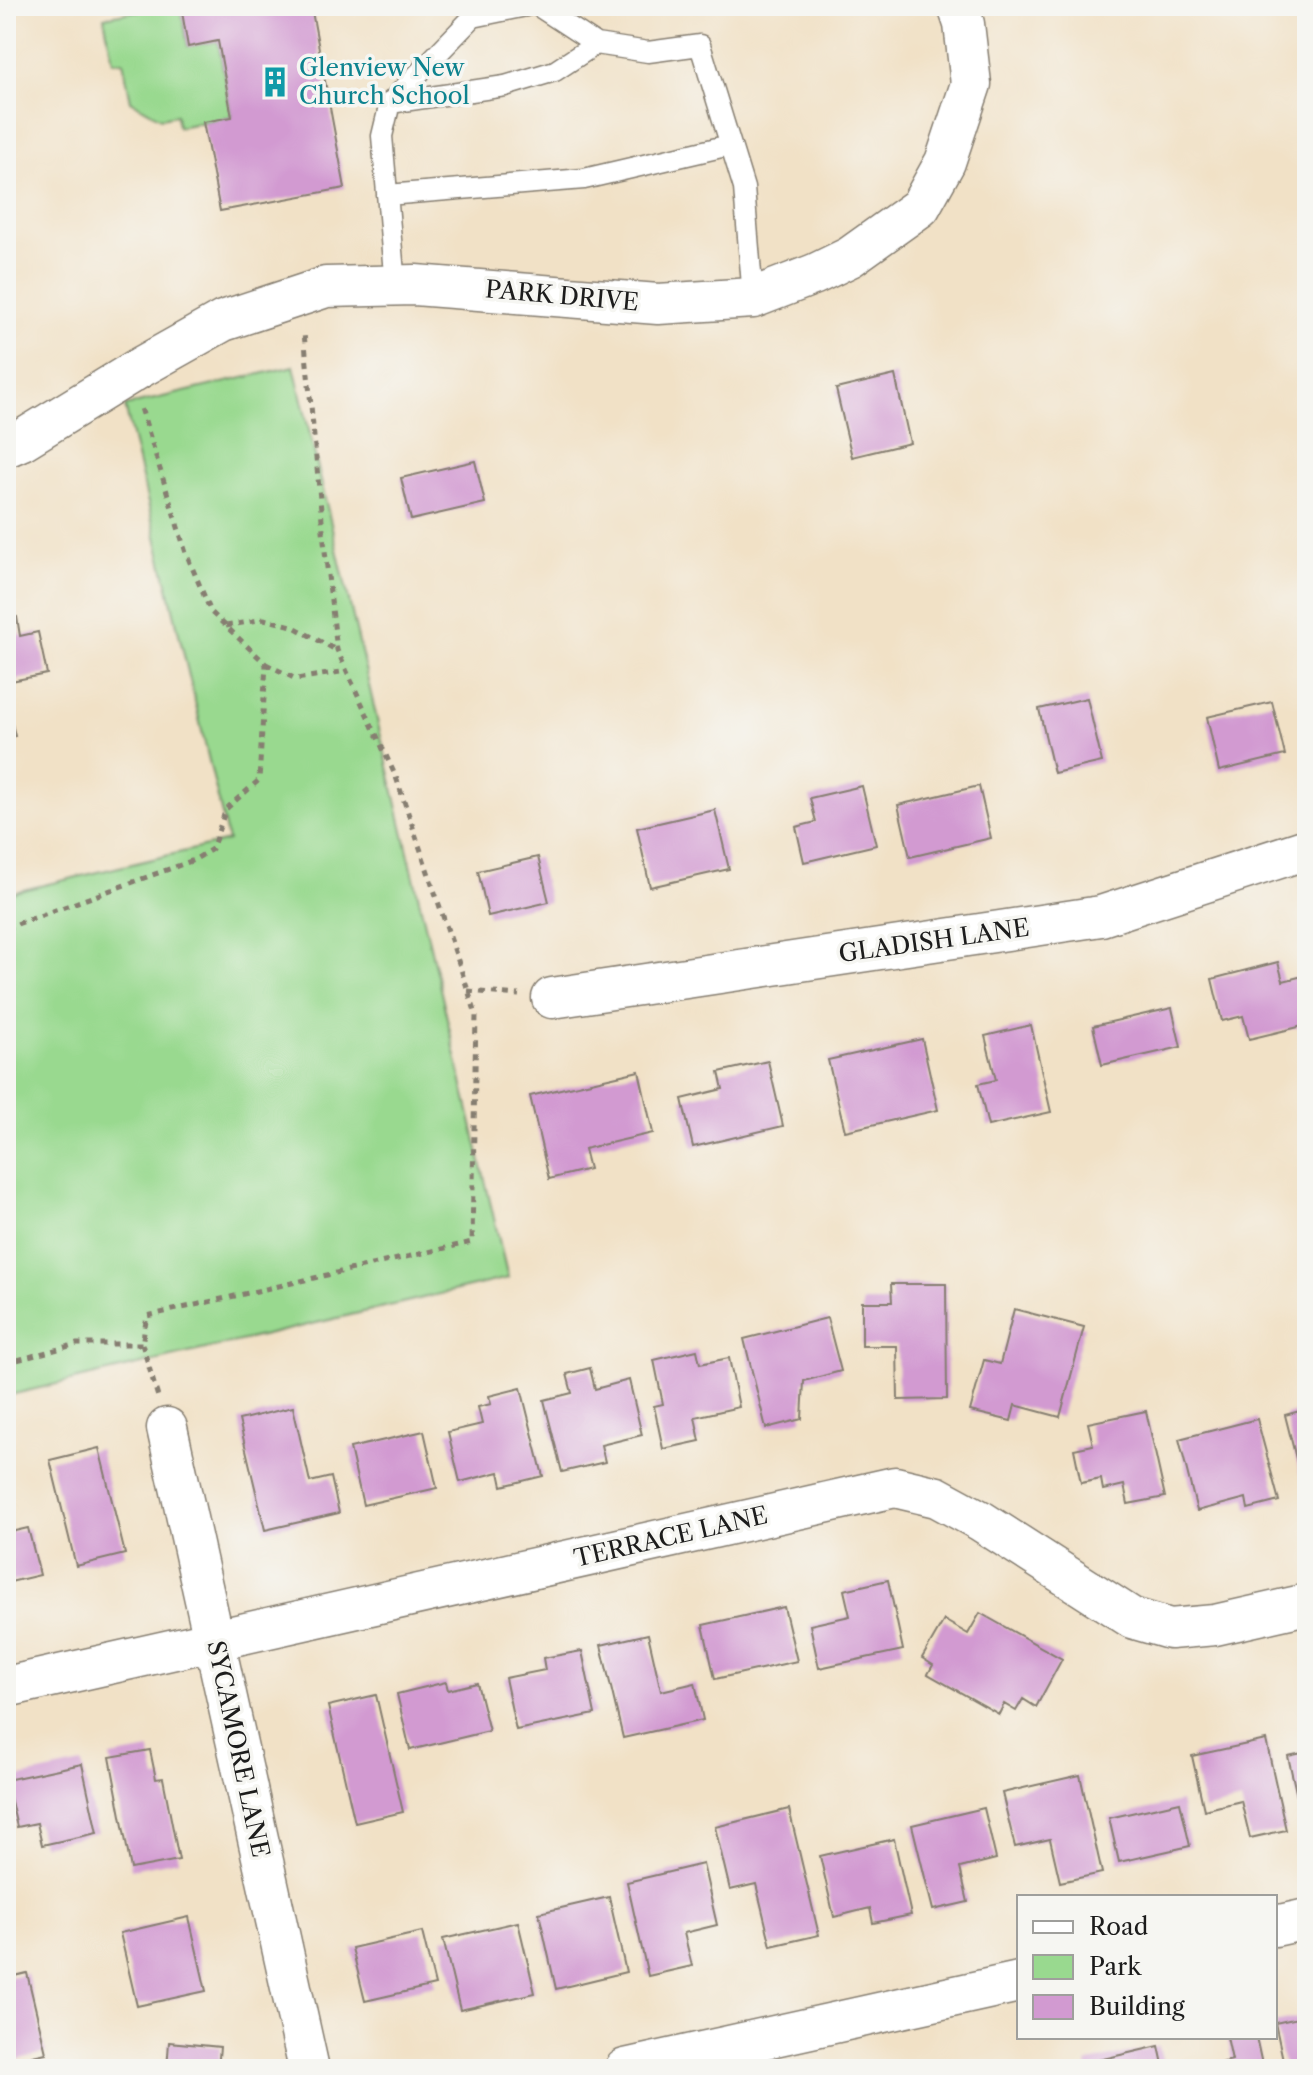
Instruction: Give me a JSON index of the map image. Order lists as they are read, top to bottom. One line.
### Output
{"streets":{"street":["PARK DRIVE","GLADISH LANE","TERRACE LANE","SYCAMORE LANE"]},"crossings":[["TERRACE LANE","SYCAMORE LANE"]],"places":{"building":["Glenview New Church School"]},"legend":["Road","Park","Building"]}
